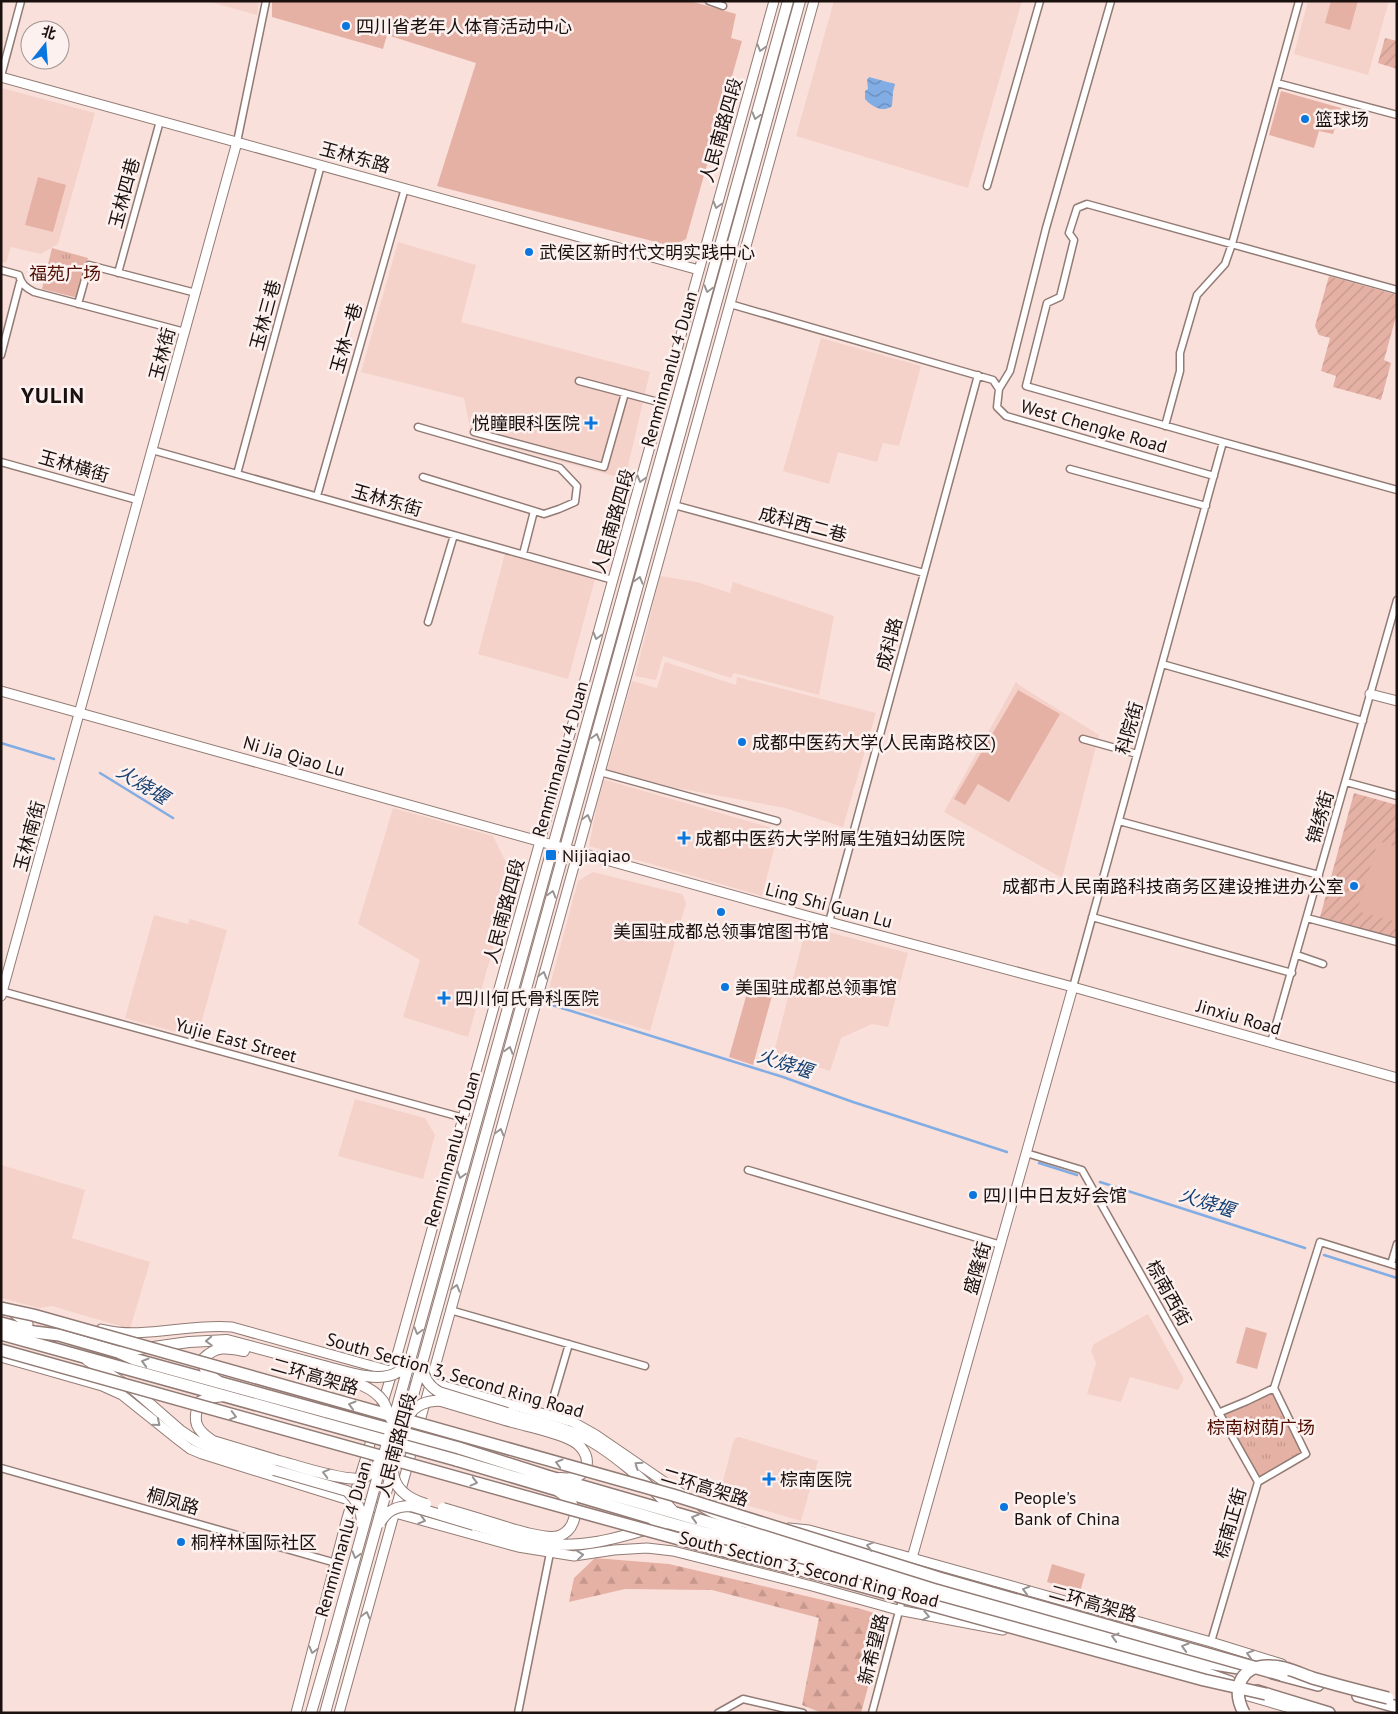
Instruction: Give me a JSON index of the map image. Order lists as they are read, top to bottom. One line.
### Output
{"streets":{"highway":["二环高架路"],"main road":["Renminnanlu 4 Duan"],"street":["人民南路四段","玉林东路","玉林四巷","玉林三巷","玉林一巷","玉林街","West Chengke Road","玉林横街","玉林东街","成科西二巷","成科路","科院街","Ni Jia Qiao Lu","锦绣街","玉林南街","Ling Shi Guan Lu","Jinxiu Road","Yujie East Street","盛隆街","棕南西街","South Section 3, Second Ring Road","桐凤路","棕南正街","新希望路"]},"crossings":[["人民南路四段","玉林东路"],["人民南路四段","West Chengke Road"],["人民南路四段","玉林东街"],["人民南路四段","成科西二巷"],["人民南路四段","Ni Jia Qiao Lu"],["人民南路四段","Ling Shi Guan Lu"],["人民南路四段","Yujie East Street"],["人民南路四段","South Section 3, Second Ring Road"],["人民南路四段","桐凤路"],["玉林东路","玉林四巷"],["玉林东路","玉林三巷"],["玉林东路","玉林一巷"],["玉林东路","玉林街"],["玉林三巷","玉林东街"],["玉林一巷","玉林东街"],["玉林街","玉林横街"],["玉林街","玉林东街"],["玉林街","Ni Jia Qiao Lu"],["玉林街","玉林南街"],["Renminnanlu 4 Duan","Ni Jia Qiao Lu"],["West Chengke Road","成科路"],["West Chengke Road","科院街"],["成科西二巷","成科路"],["成科路","Ling Shi Guan Lu"],["科院街","Ling Shi Guan Lu"],["科院街","Jinxiu Road"],["科院街","盛隆街"],["Ni Jia Qiao Lu","玉林南街"],["Ni Jia Qiao Lu","Ling Shi Guan Lu"],["锦绣街","Jinxiu Road"],["玉林南街","Yujie East Street"],["Ling Shi Guan Lu","Jinxiu Road"],["Ling Shi Guan Lu","盛隆街"],["Jinxiu Road","盛隆街"],["盛隆街","棕南西街"],["盛隆街","South Section 3, Second Ring Road"],["棕南西街","棕南正街"],["South Section 3, Second Ring Road","棕南正街"],["South Section 3, Second Ring Road","新希望路"]],"districts":["YULIN"],"water":["火烧堰"],"parks":["福苑广场","棕南树荫广场"],"places":{"other":["四川省老年人体育活动中心","篮球场","武侯区新时代文明实践中心","成都中医药大学(人民南路校区)","成都市人民南路科技商务区建设推进办公室","美国驻成都总领事馆图书馆","美国驻成都总领事馆","四川中日友好会馆","People's Bank of China","桐梓林国际社区"],"health":["悦瞳眼科医院","成都中医药大学附属生殖妇幼医院","四川何氏骨科医院","棕南医院"],"transit":["Nijiaqiao"]},"north":"top"}
